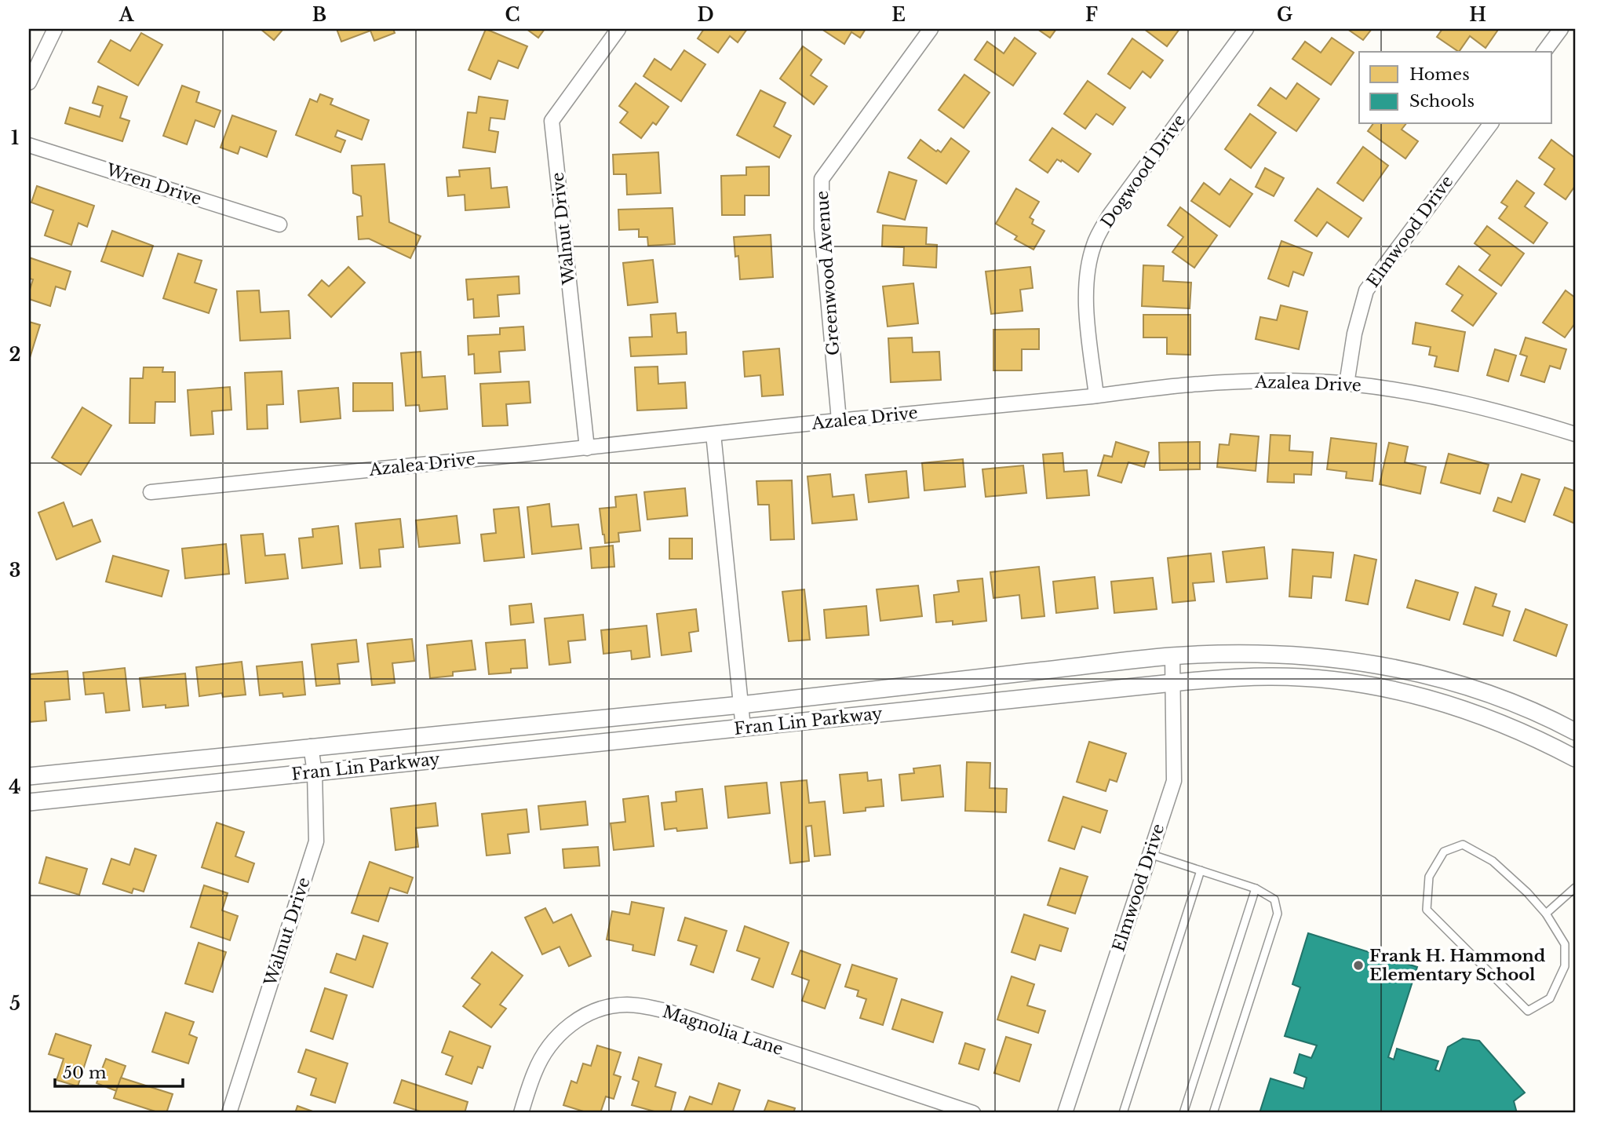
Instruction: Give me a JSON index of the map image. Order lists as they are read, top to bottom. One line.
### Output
{"streets":{"street":["Dogwood Drive","Wren Drive","Walnut Drive","Elmwood Drive","Greenwood Avenue","Azalea Drive","Fran Lin Parkway","Magnolia Lane"]},"crossings":[["Dogwood Drive","Azalea Drive"],["Walnut Drive","Azalea Drive"],["Walnut Drive","Fran Lin Parkway"],["Elmwood Drive","Azalea Drive"],["Elmwood Drive","Fran Lin Parkway"],["Greenwood Avenue","Azalea Drive"]],"places":["Frank H. Hammond Elementary School"],"legend":["Homes","Schools"],"scale_bar":"50 m","grid":{"columns":["A","B","C","D","E","F","G","H"],"rows":["1","2","3","4","5"]}}
